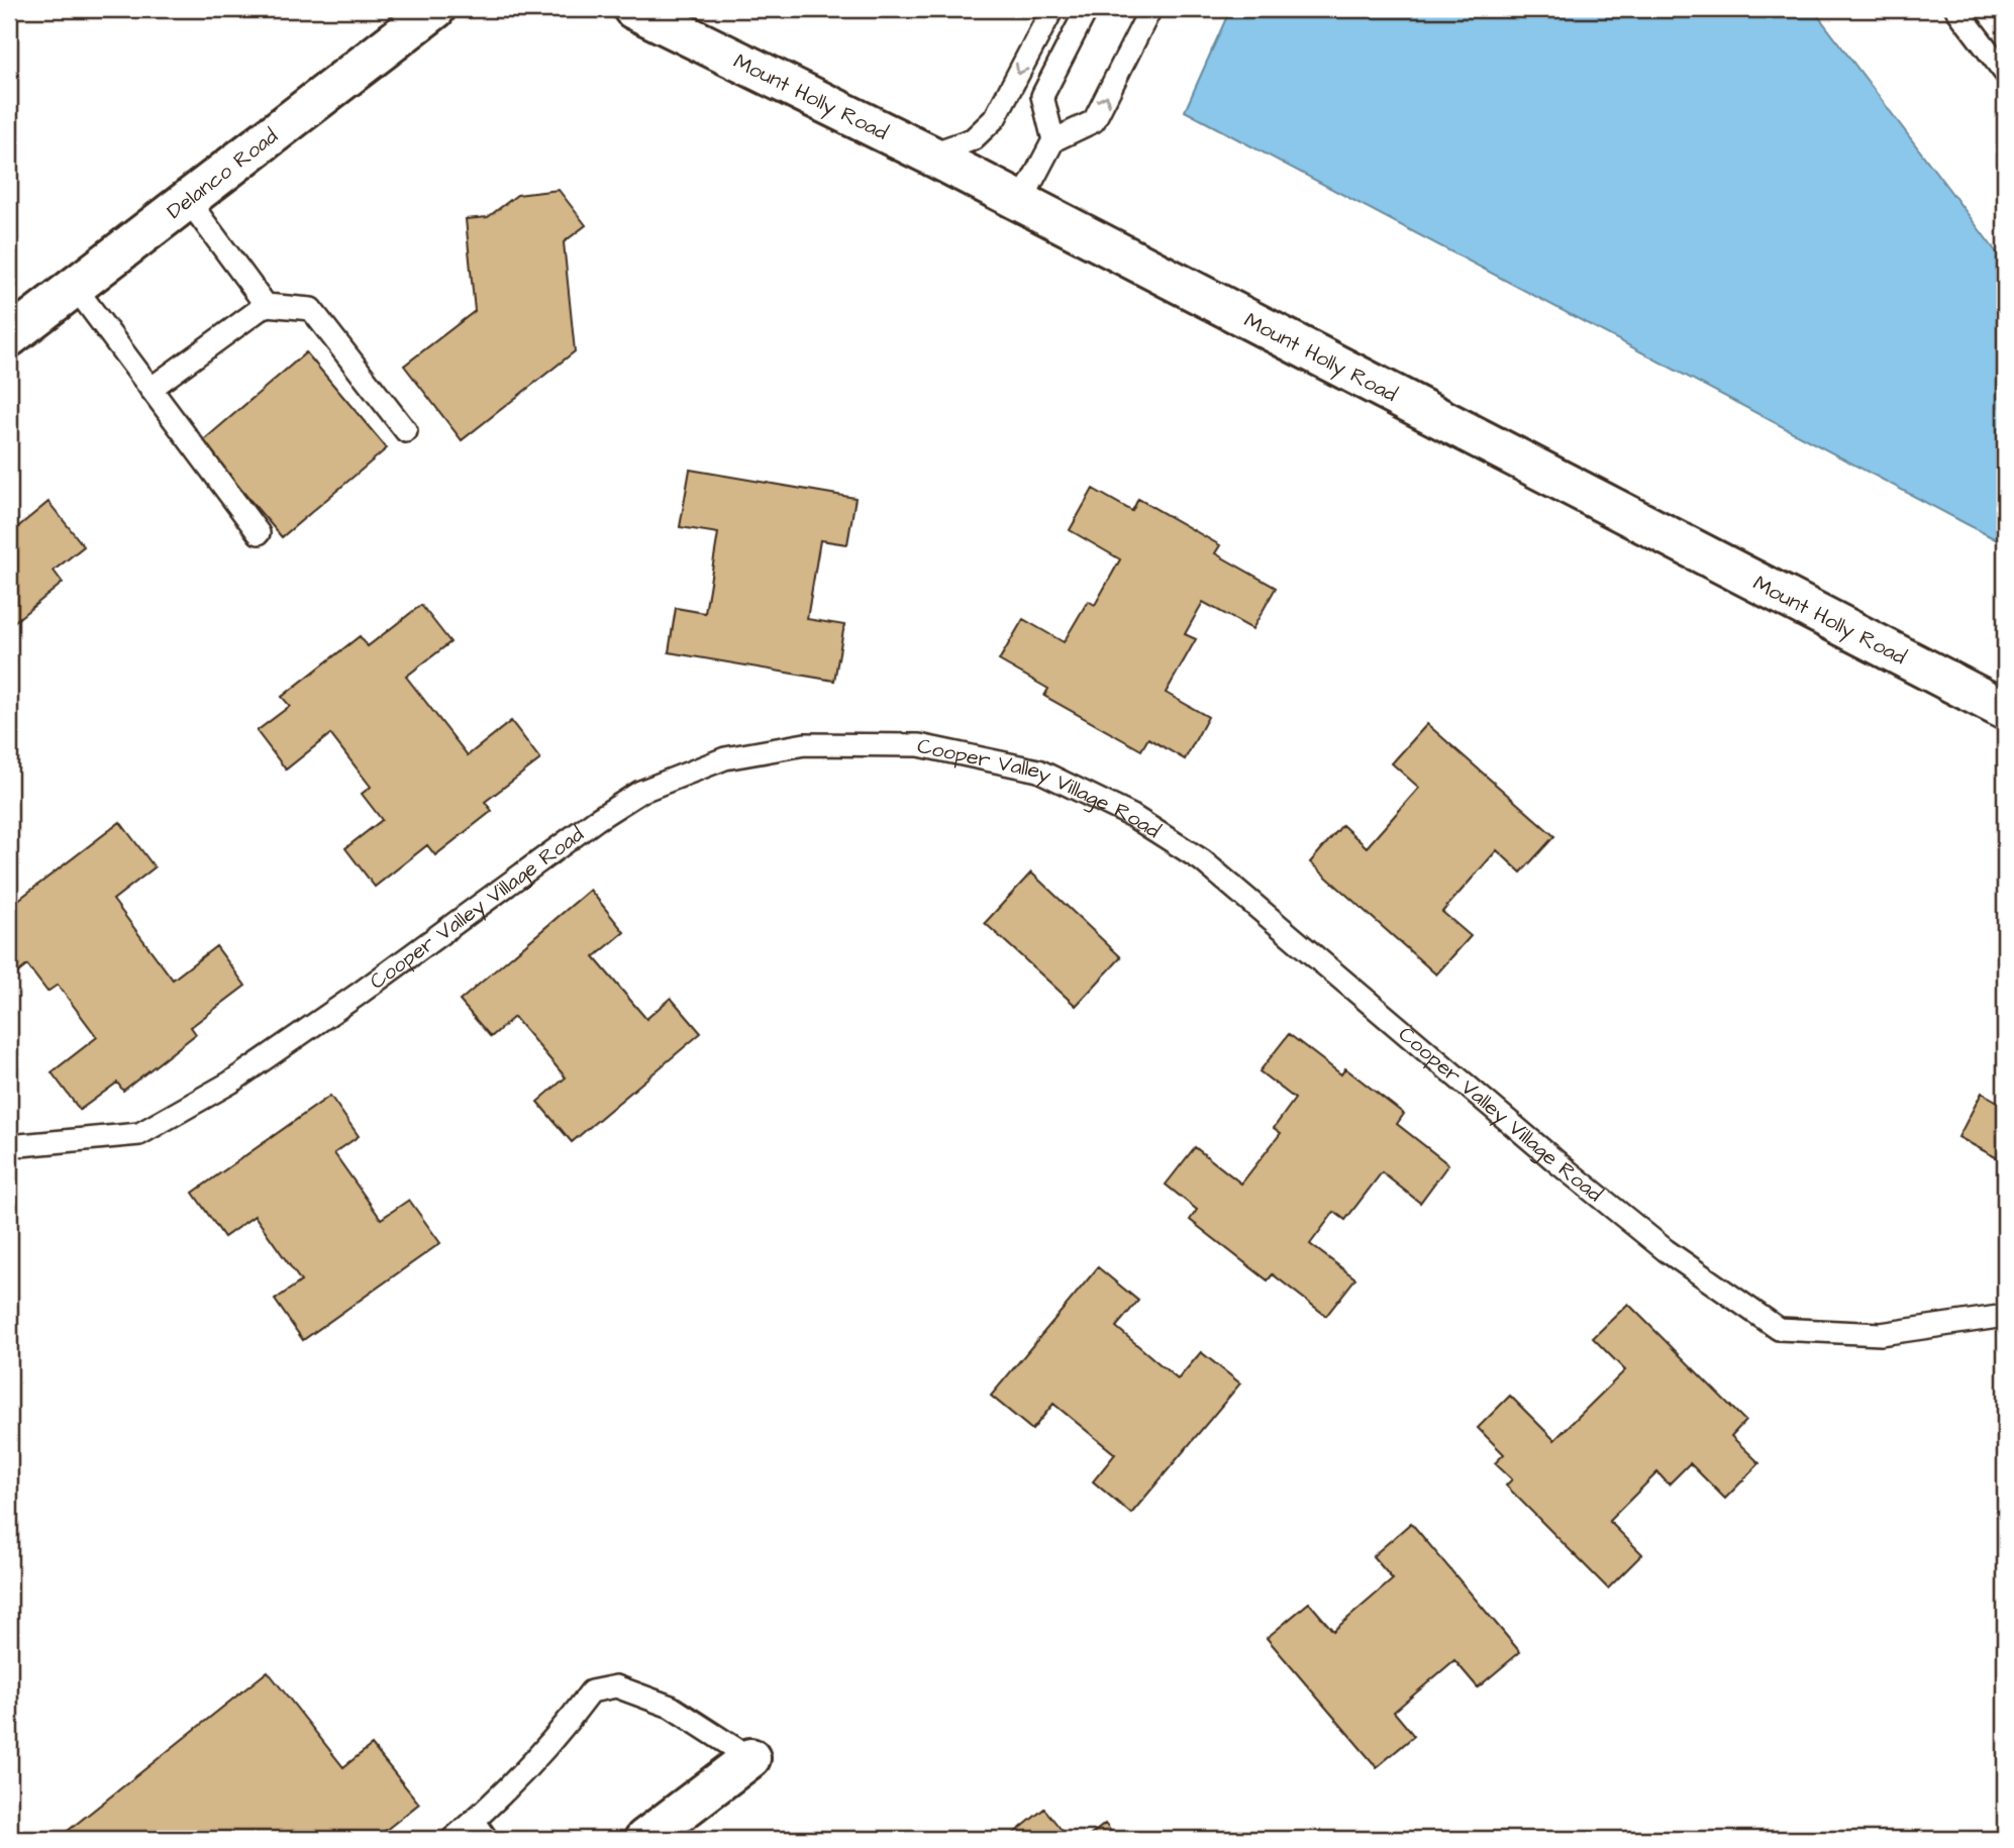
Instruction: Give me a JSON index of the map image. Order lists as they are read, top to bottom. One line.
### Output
{"streets":{"main road":["Mount Holly Road","Delanco Road"],"lane":["Cooper Valley Village Road"]}}
